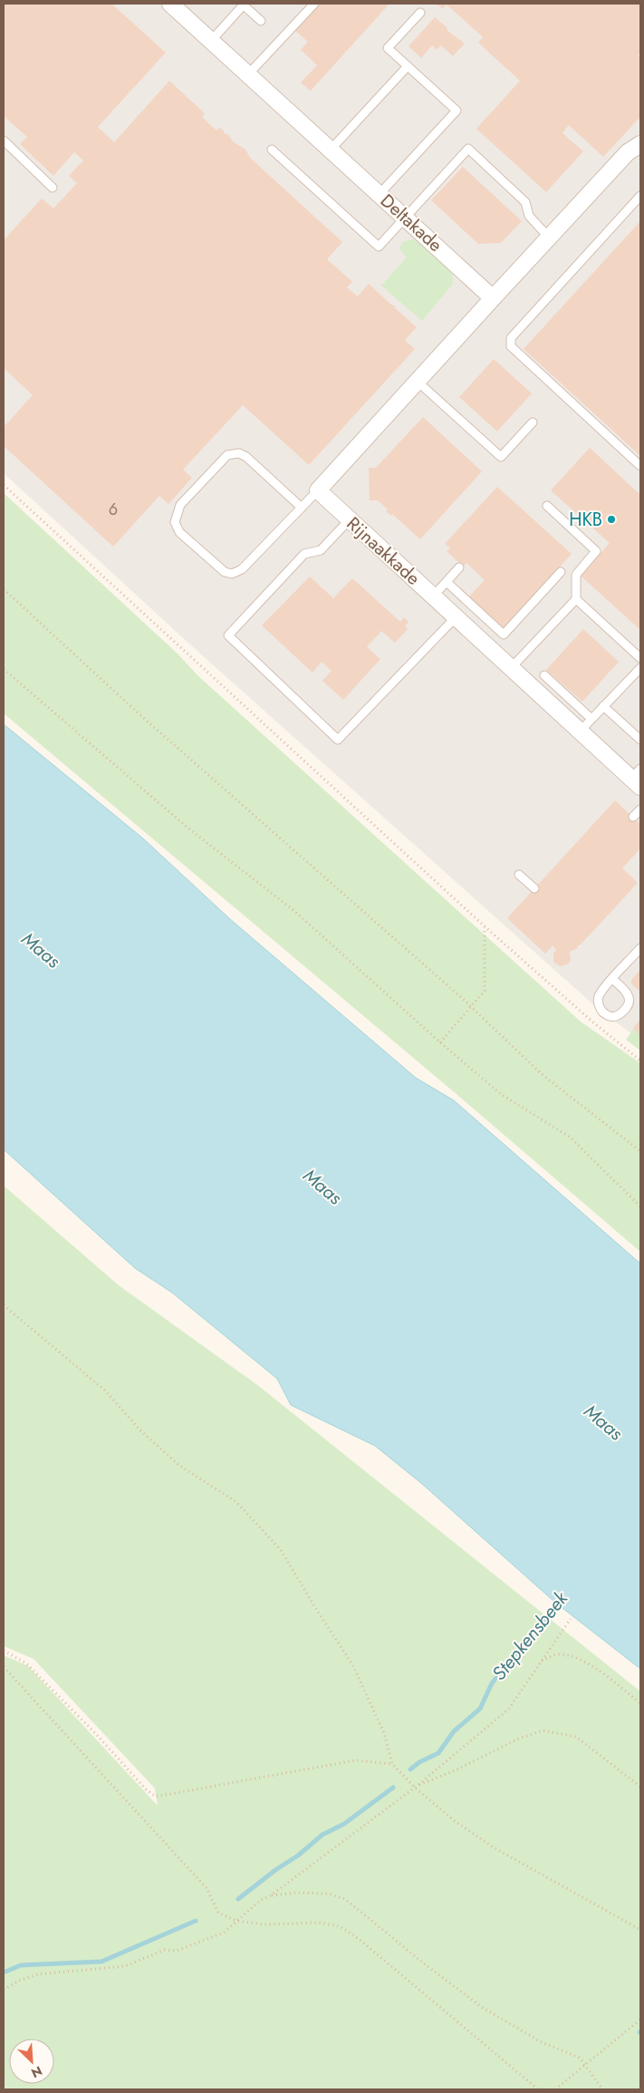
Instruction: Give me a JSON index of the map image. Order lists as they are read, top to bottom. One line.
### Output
{"streets":{"street":["Deltakade","Rijnaakkade"]},"water":["Maas","Stepkensbeek"],"places":["HKB"],"house_numbers":["6"],"north":"bottom right"}
